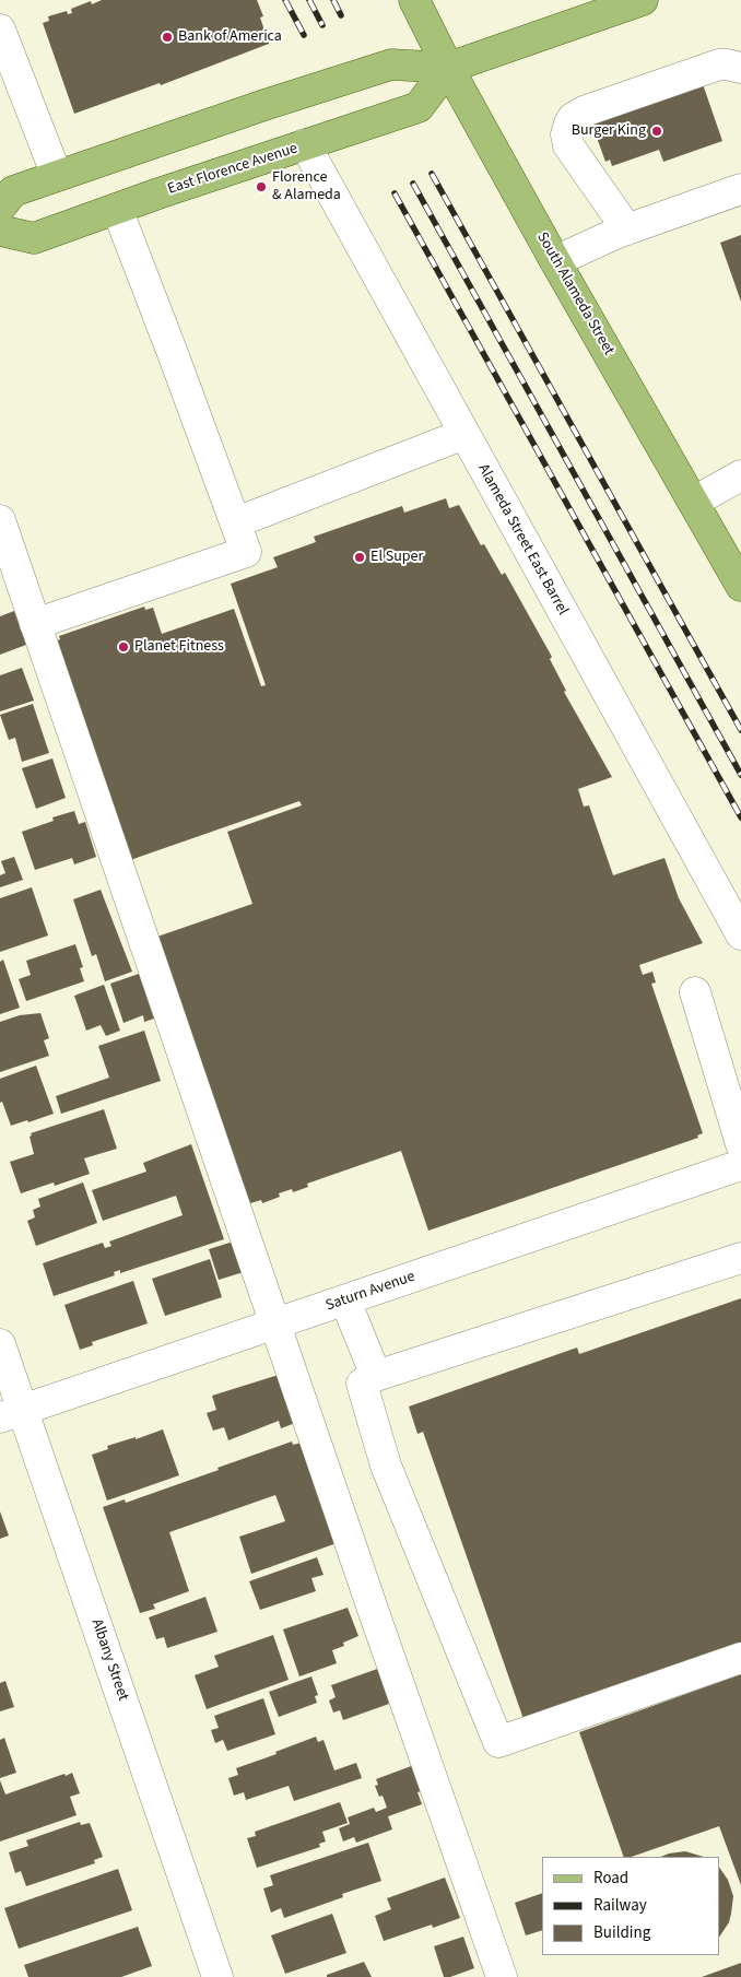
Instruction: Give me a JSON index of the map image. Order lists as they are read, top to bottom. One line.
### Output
{"streets":{"main road":["East Florence Avenue","South Alameda Street"],"street":["Alameda Street East Barrel","Saturn Avenue","Albany Street"]},"crossings":[["East Florence Avenue","South Alameda Street"],["East Florence Avenue","Alameda Street East Barrel"],["Saturn Avenue","Albany Street"]],"places":["Bank of America","Burger King","Florence & Alameda","El Super","Planet Fitness"],"legend":["Road","Railway","Building"]}
